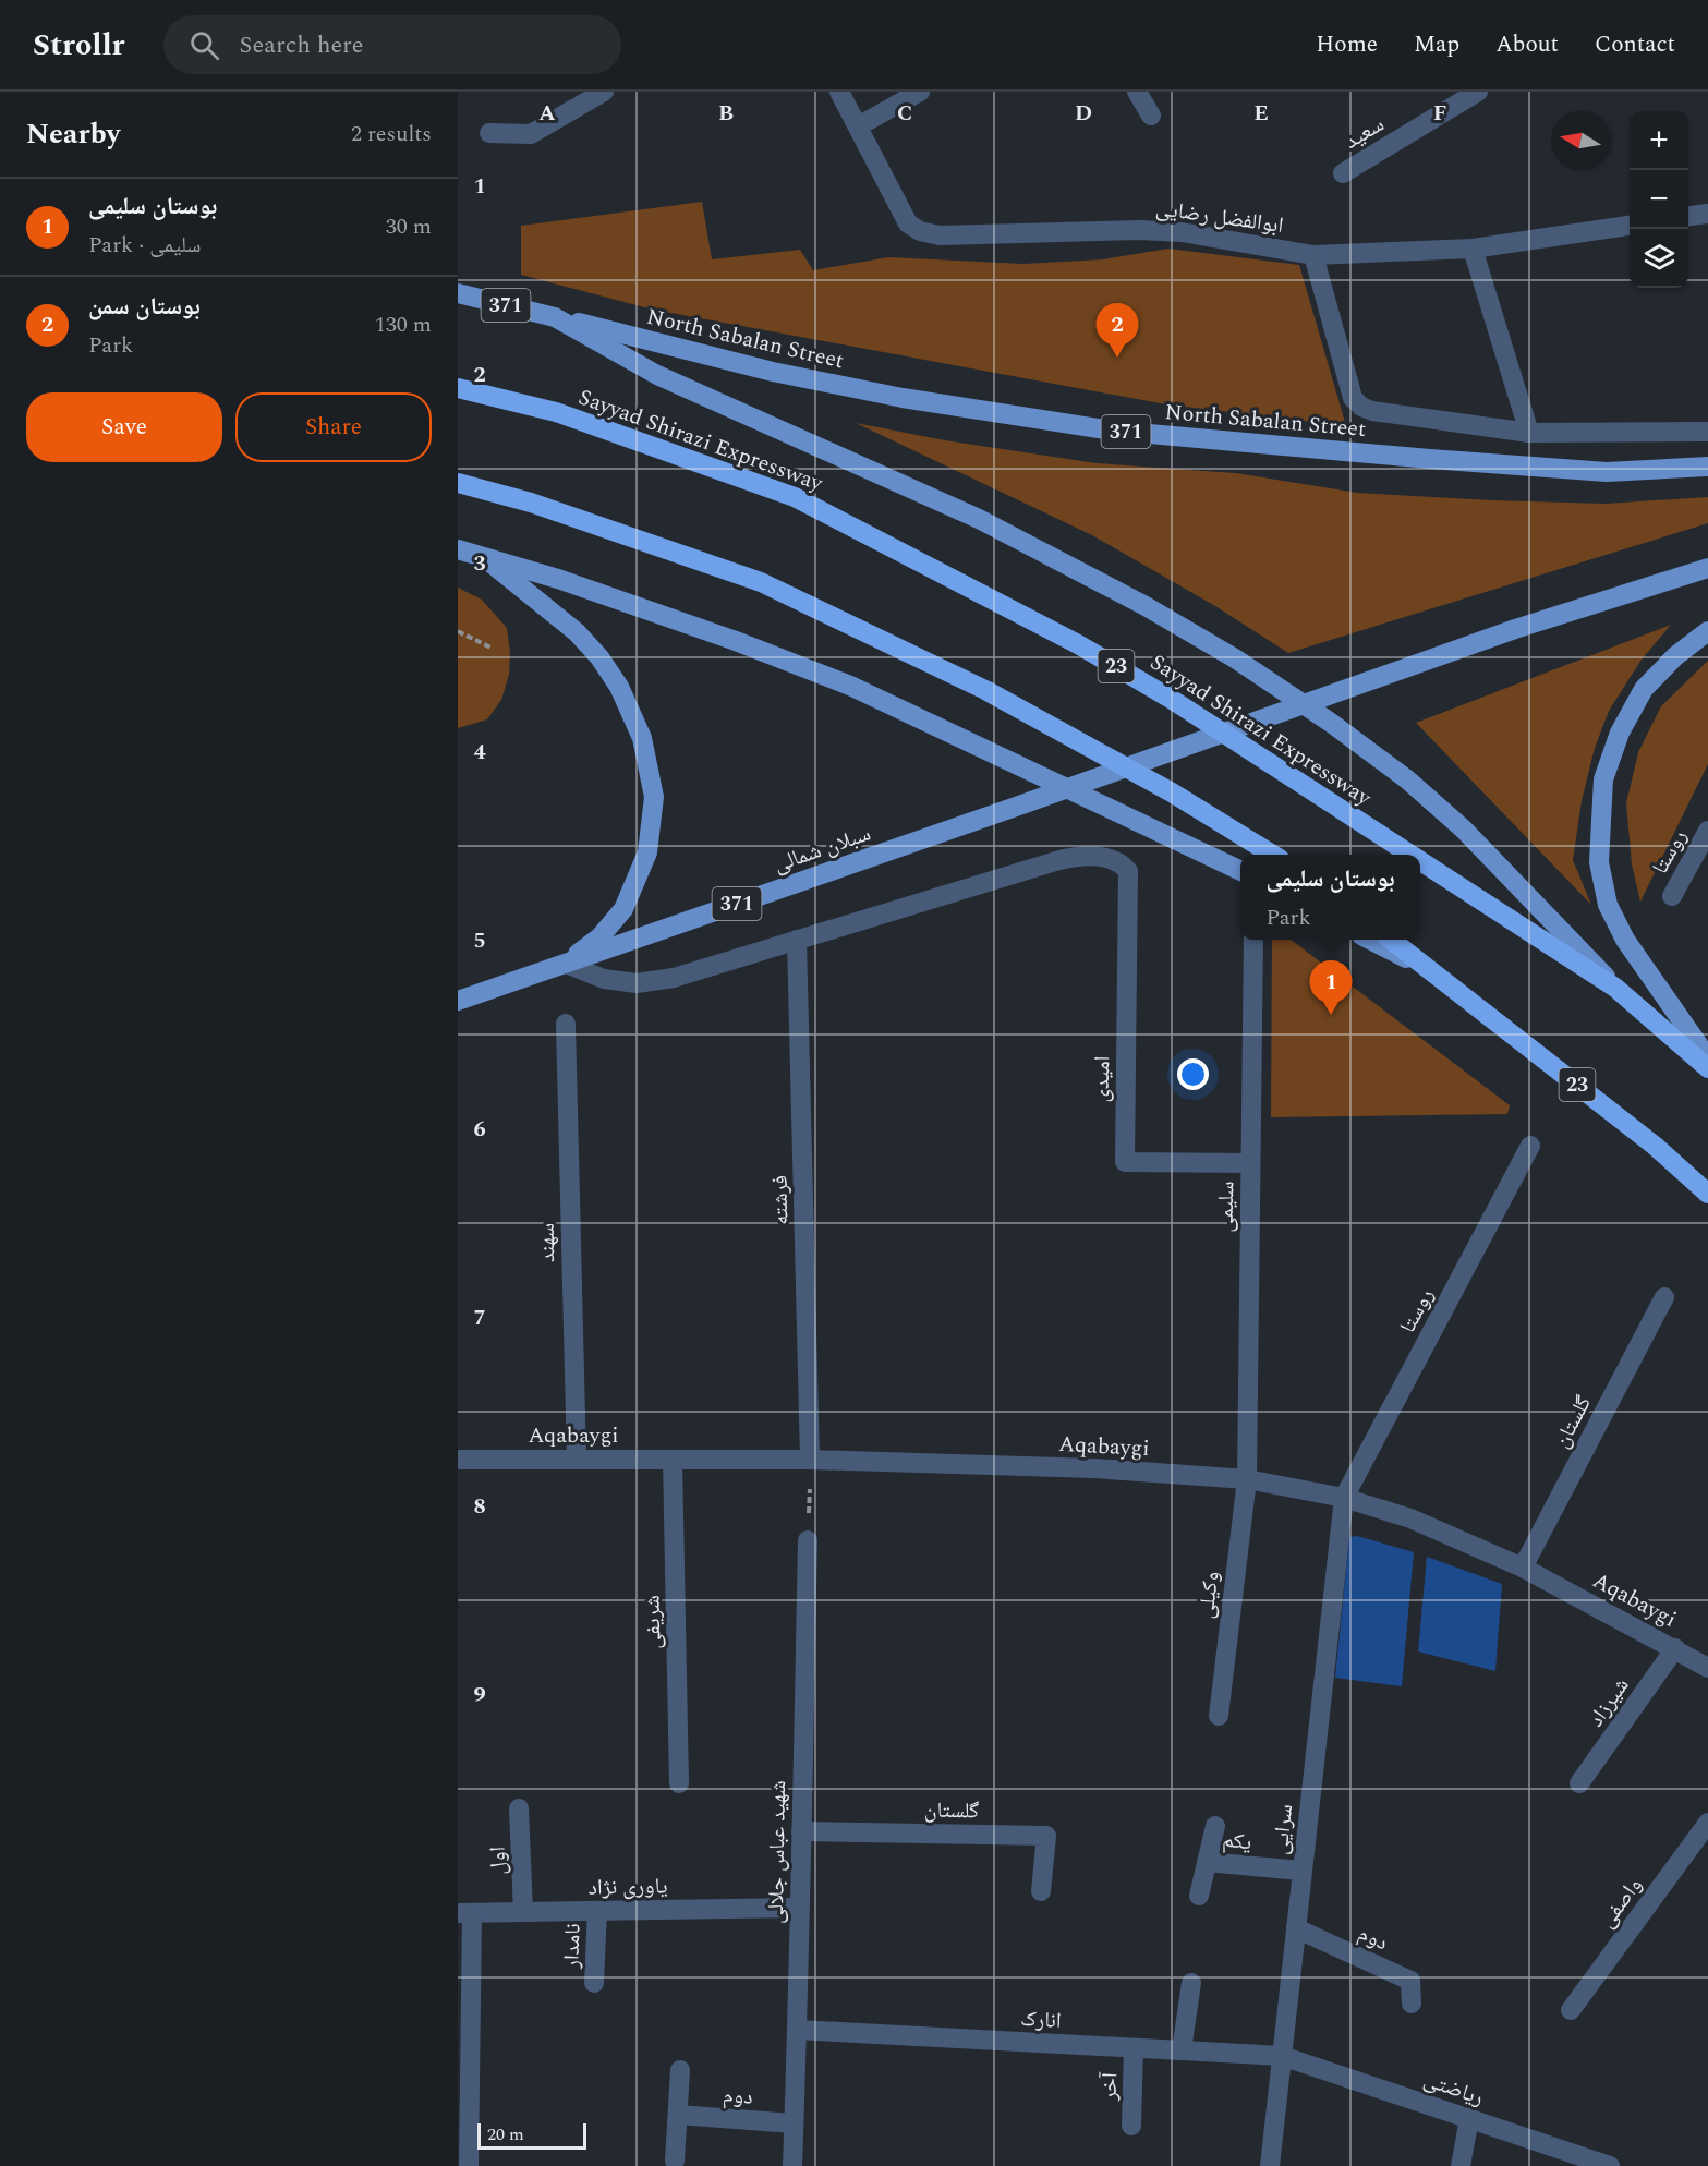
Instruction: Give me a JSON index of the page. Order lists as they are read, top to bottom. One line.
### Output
{"streets":{"highway":["Sayyad Shirazi Expressway","23"],"main road":["371","North Sabalan Street","سبلان شمالی"],"street":["سعید","ابوالفضل رضایی","روستا","امیدی","فرشته","سلیمی","سهند","گلستان","Aqabaygi","وکیلی","شریفی","شیرزاد","سرایی","یکم","شهید عباس جلالی","اول","یاوری نژاد","واصفی","دوم","نامدار","انارک","آخر","ریاضتی"]},"crossings":[["371","North Sabalan Street"],["روستا","Aqabaygi"],["روستا","سرایی"],["امیدی","فرشته"],["امیدی","سلیمی"],["فرشته","Aqabaygi"],["سلیمی","Aqabaygi"],["سلیمی","وکیلی"],["سهند","Aqabaygi"],["گلستان","Aqabaygi"],["گلستان","شهید عباس جلالی"],["Aqabaygi","وکیلی"],["Aqabaygi","شریفی"],["Aqabaygi","شیرزاد"],["Aqabaygi","سرایی"],["سرایی","یکم"],["سرایی","دوم"],["سرایی","انارک"],["سرایی","ریاضتی"],["شهید عباس جلالی","یاوری نژاد"],["شهید عباس جلالی","دوم"],["شهید عباس جلالی","انارک"],["اول","یاوری نژاد"],["یاوری نژاد","نامدار"],["انارک","آخر"],["انارک","ریاضتی"]],"scale_bar":"20 m","north":"left","page":{"header":"Strollr","search":"Search here","nav":["Home","Map","About","Contact"],"heading":["Nearby","2 results"],"map_buttons":["+","−"],"list":[{"mark":"1","name":"بوستان سلیمی","note":"Park · سلیمی","value":"30 m"},{"mark":"2","name":"بوستان سمن","note":"Park","value":"130 m"}],"pins":["2","1"],"buttons":["Save","Share"],"popup":["بوستان سلیمی","Park"],"scale":"20 m"},"grid":{"columns":["A","B","C","D","E","F"],"rows":["1","2","3","4","5","6","7","8","9"]}}
